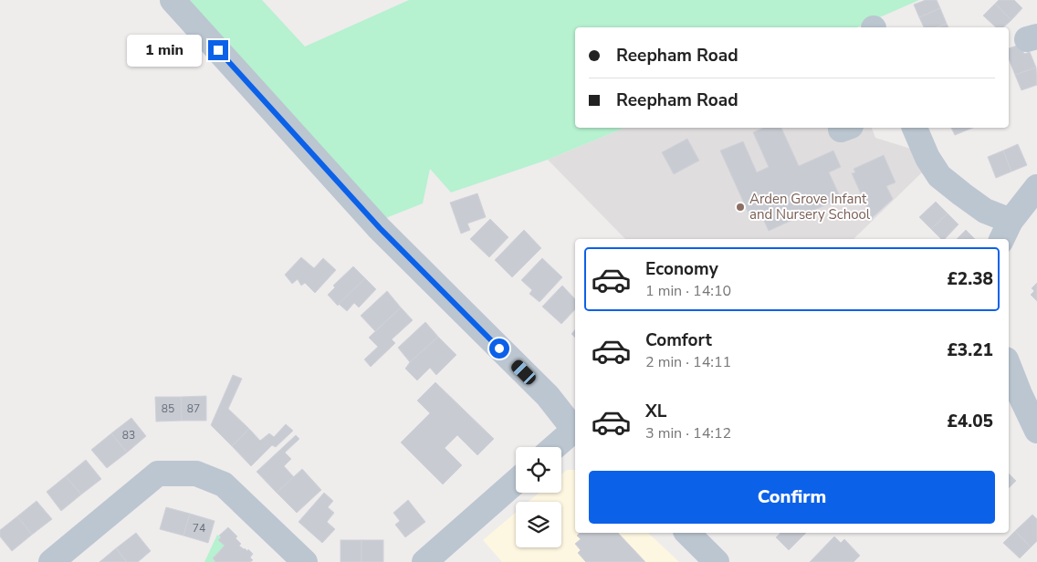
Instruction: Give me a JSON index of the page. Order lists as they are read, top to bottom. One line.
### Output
{"places":["Arden Grove Infant and Nursery School"],"house_numbers":["85","87","83","74"],"page":{"banner":["Reepham Road","Reepham Road"],"bubble":"1 min","list":[{"name":"Economy","note":"1 min · 14:10","value":"£2.38"},{"name":"Comfort","note":"2 min · 14:11","value":"£3.21"},{"name":"XL","note":"3 min · 14:12","value":"£4.05"}],"buttons":"Confirm"}}
